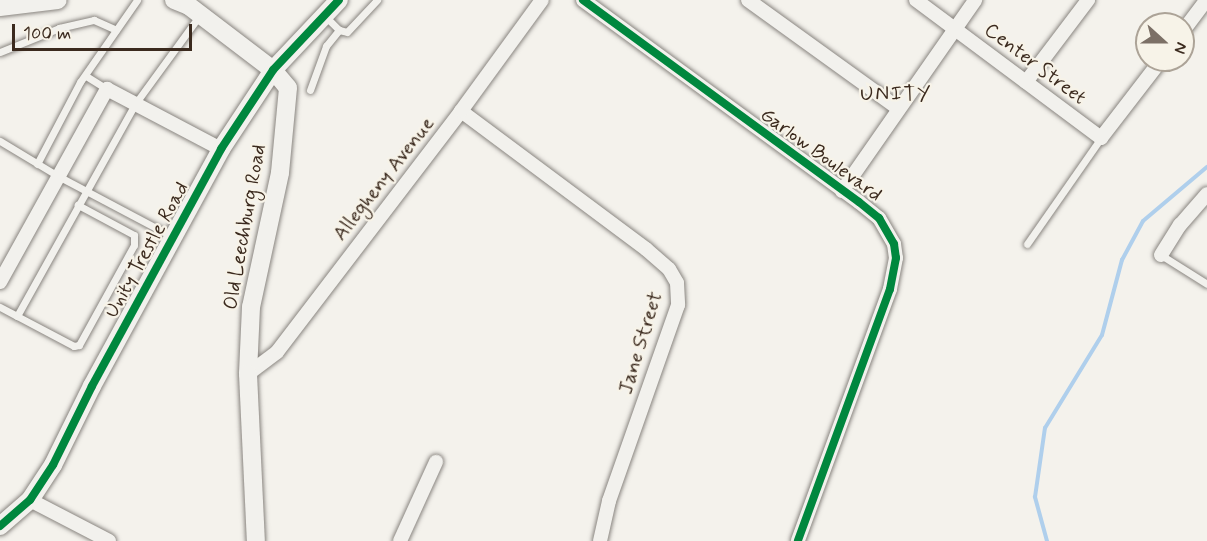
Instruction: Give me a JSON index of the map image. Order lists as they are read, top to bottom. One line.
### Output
{"streets":{"street":["Center Street","Garlow Boulevard","Allegheny Avenue","Old Leechburg Road","Unity Trestle Road","Jane Street"]},"crossings":[["Allegheny Avenue","Old Leechburg Road"],["Allegheny Avenue","Jane Street"],["Old Leechburg Road","Unity Trestle Road"]],"districts":["UNITY"],"scale_bar":"100 m","north":"right"}
